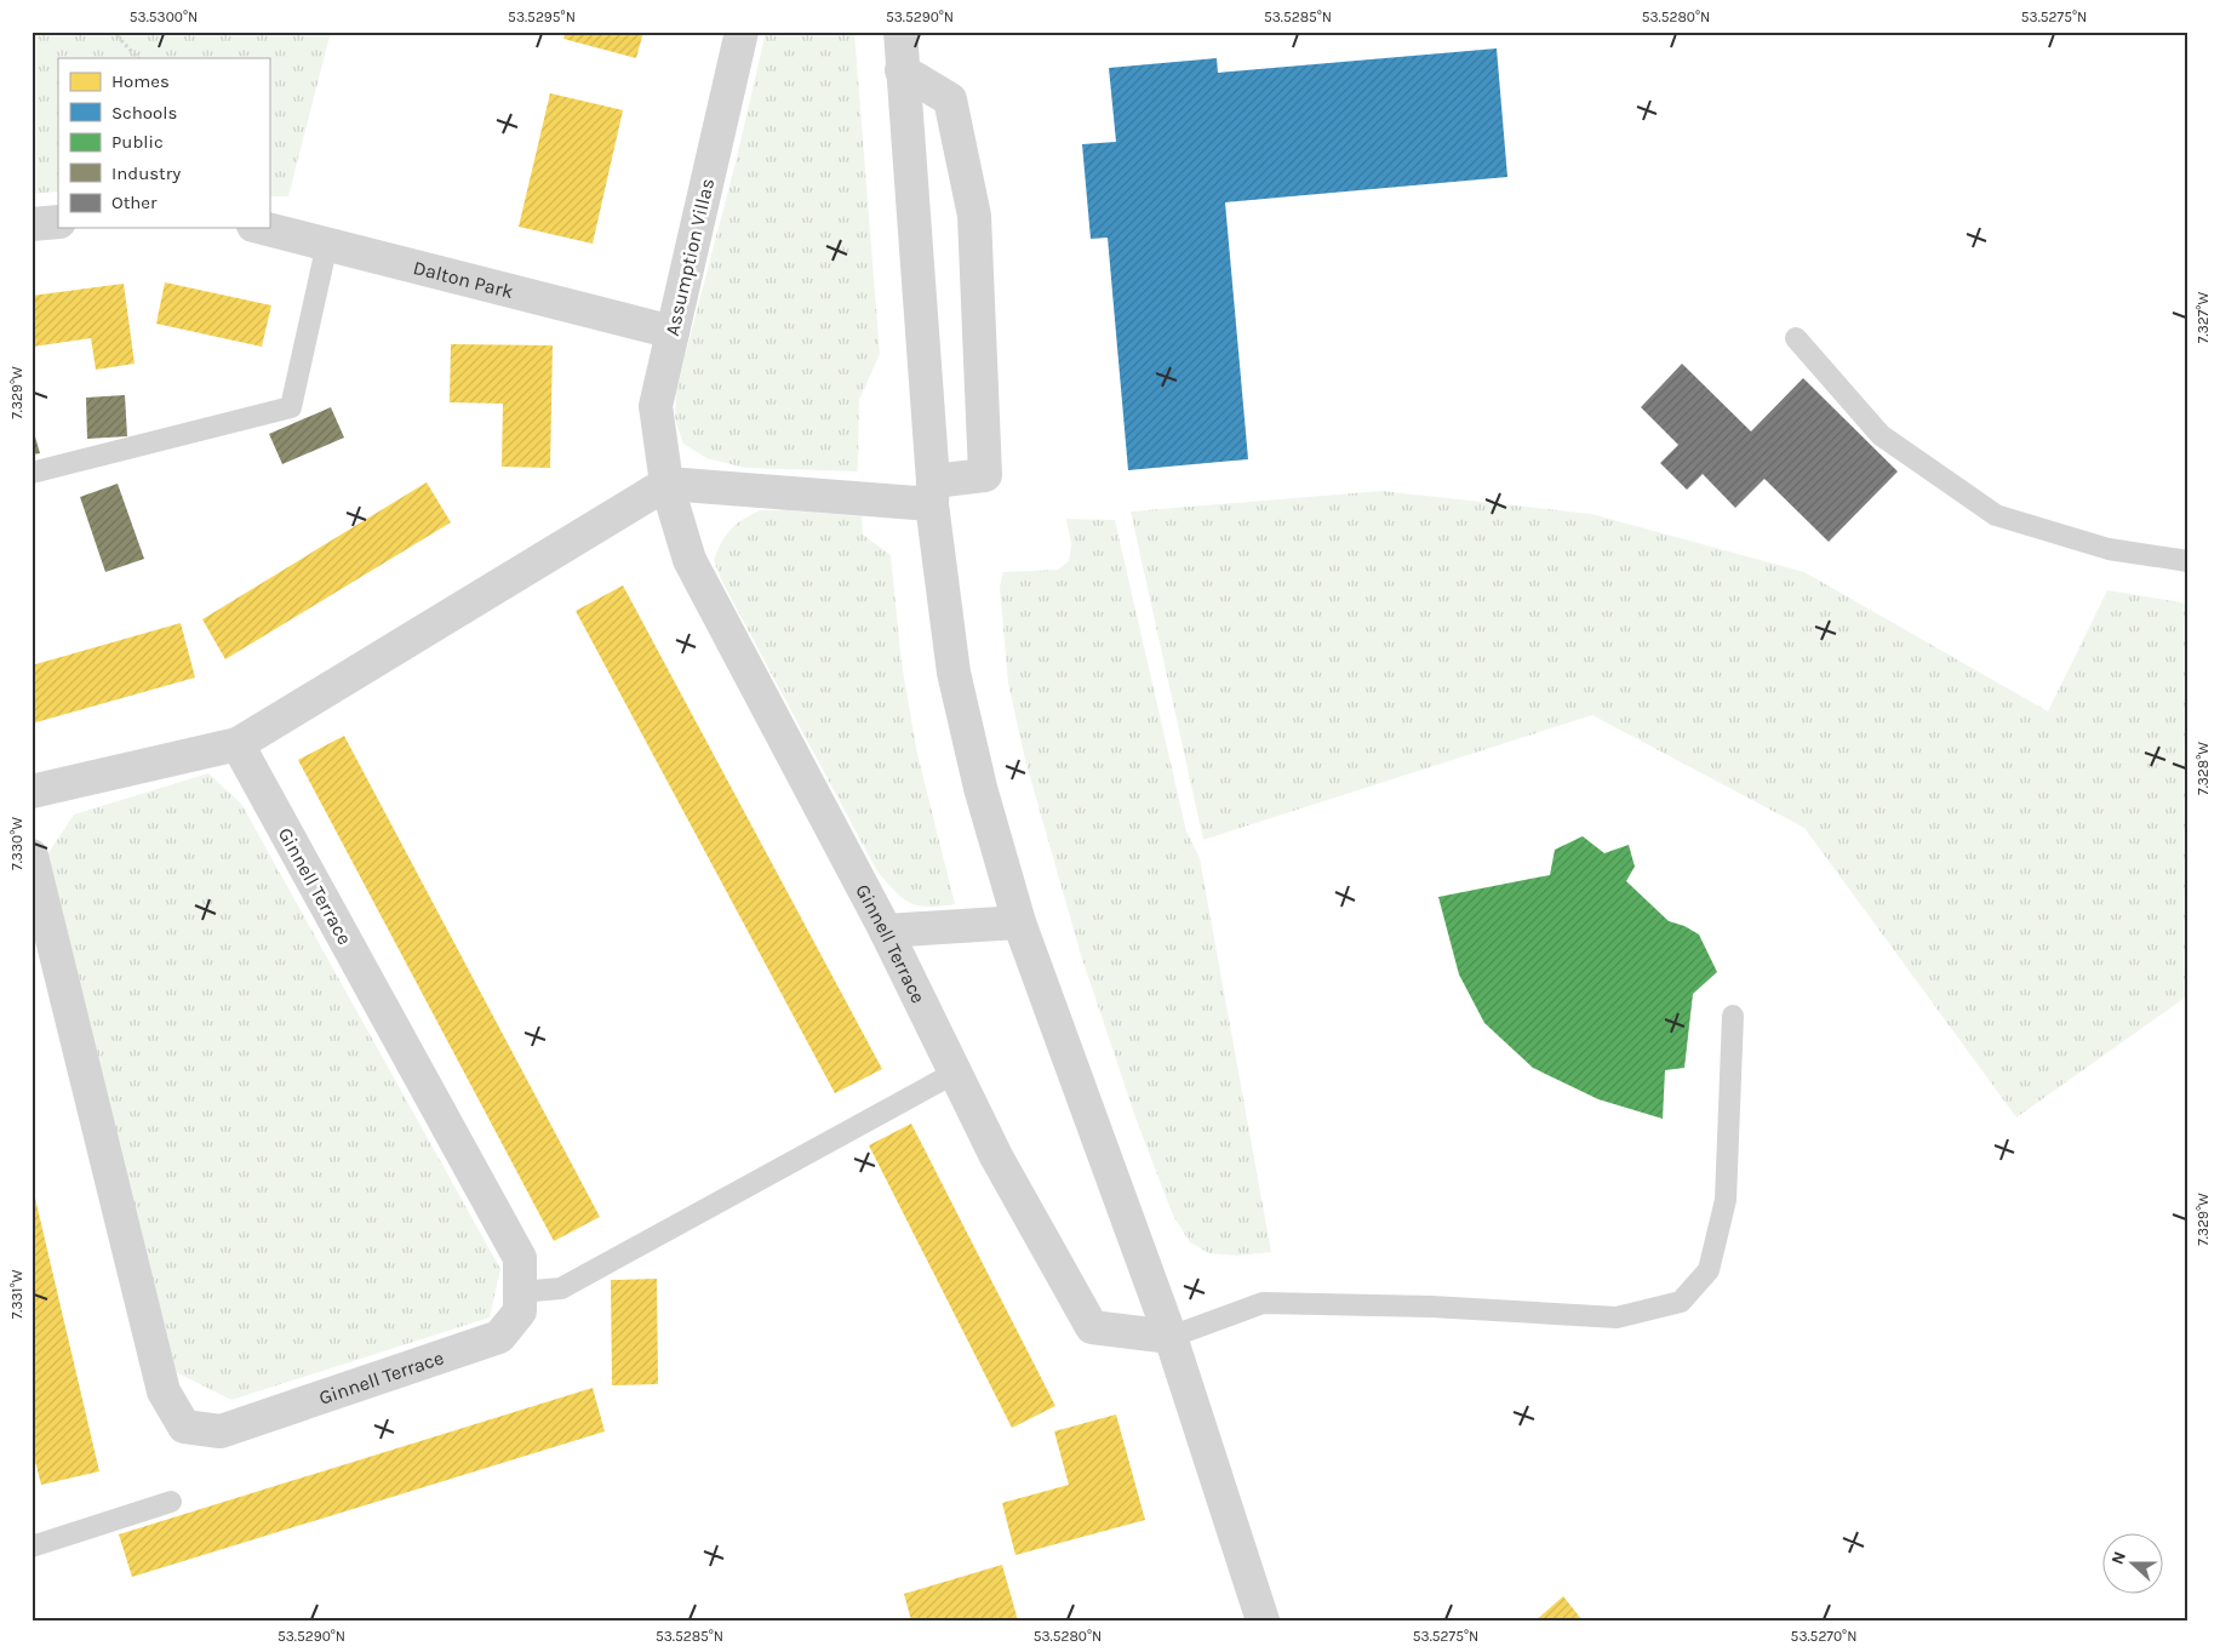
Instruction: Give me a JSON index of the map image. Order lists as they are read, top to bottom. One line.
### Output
{"streets":{"street":["Assumption Villas","Dalton Park","Ginnell Terrace"]},"crossings":[["Assumption Villas","Dalton Park"],["Assumption Villas","Ginnell Terrace"]],"legend":["Homes","Schools","Public","Industry","Other"],"north":"left","coordinates":["53.5300°N","53.5295°N","53.5290°N","53.5285°N","53.5280°N","53.5275°N","7.327°W","7.329°W","7.328°W","7.330°W","7.331°W","53.5270°N"]}
